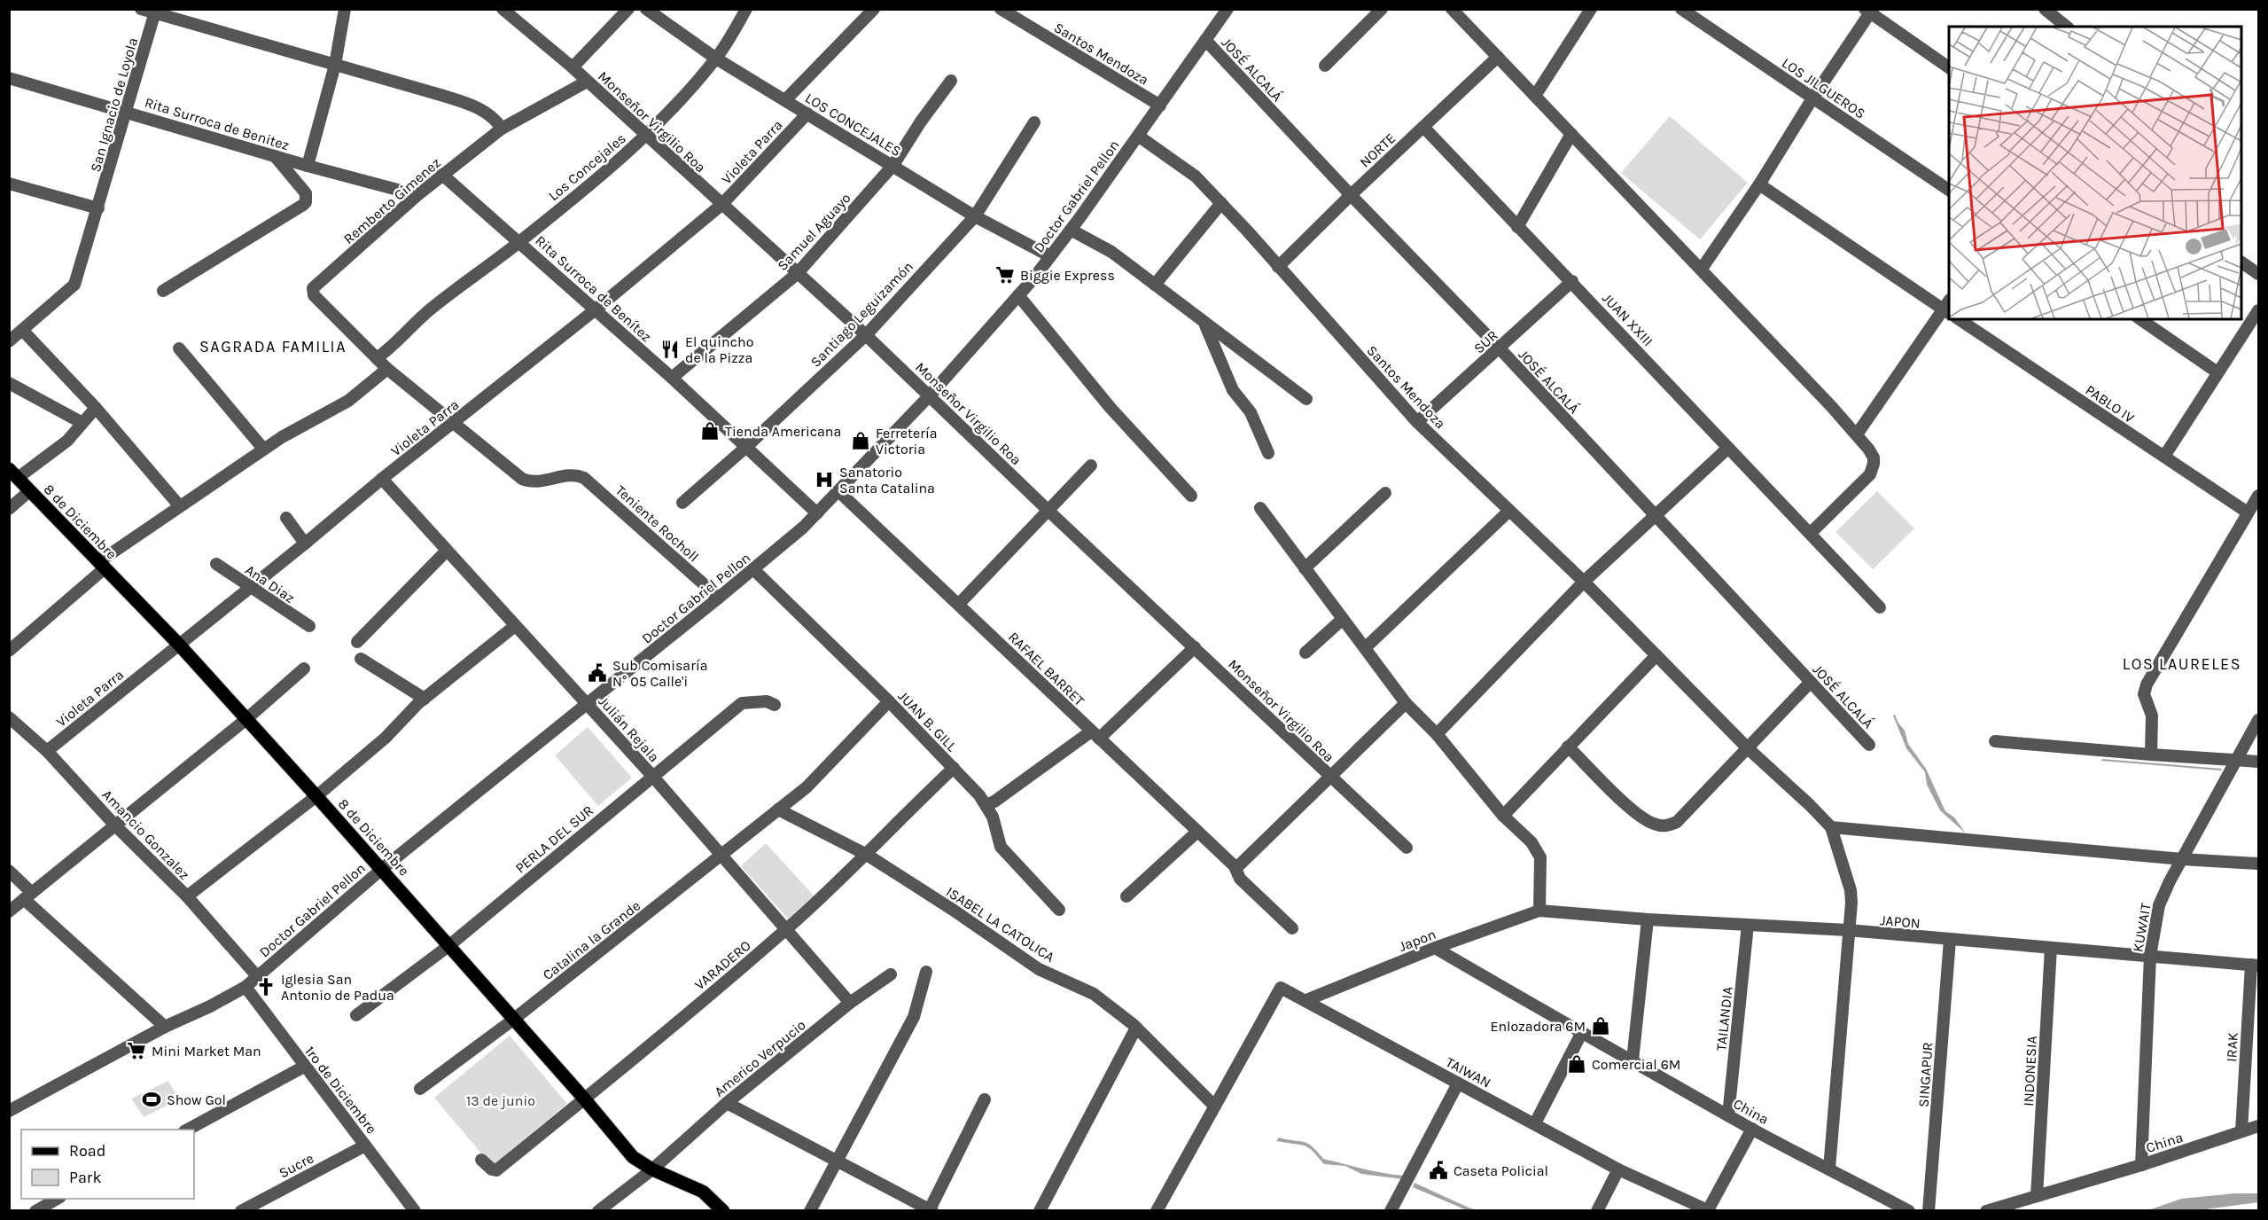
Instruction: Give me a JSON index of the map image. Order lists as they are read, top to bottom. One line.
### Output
{"streets":{"main road":["8 de Diciembre"],"street":["Santos Mendoza","JOSÉ ALCALÁ","LOS JILGUEROS","San Ignacio de Loyola","Monseñor Virgilio Roa","Rita Surroca de Benitez","LOS CONCEJALES","NORTE","Violeta Parra","Los Concejales","Doctor Gabriel Pellon","Remberto Gimenez","Samuel Aguayo","Rita Surroca de Benítez","Santiago Leguizamón","JUAN XXIII","SUR","PABLO IV","Teniente Rocholl","Ana Diaz","RAFAEL BARRET","JUAN B. GILL","Julián Rejala","Amancio Gonzalez","PERLA DEL SUR","JAPON","ISABEL LA CATOLICA","KUWAIT","Catalina la Grande","Japon","VARADERO","TAILANDIA","IRAK","Americo Verpucio","INDONESIA","TAIWAN","SINGAPUR","1ro de Diciembre","China","Sucre"]},"crossings":[["Santos Mendoza","NORTE"],["Santos Mendoza","Doctor Gabriel Pellon"],["Santos Mendoza","SUR"],["JOSÉ ALCALÁ","NORTE"],["JOSÉ ALCALÁ","Doctor Gabriel Pellon"],["JOSÉ ALCALÁ","SUR"],["San Ignacio de Loyola","Rita Surroca de Benitez"],["Monseñor Virgilio Roa","Violeta Parra"],["Monseñor Virgilio Roa","Los Concejales"],["Monseñor Virgilio Roa","Doctor Gabriel Pellon"],["Monseñor Virgilio Roa","Remberto Gimenez"],["Monseñor Virgilio Roa","Samuel Aguayo"],["Monseñor Virgilio Roa","Santiago Leguizamón"],["Rita Surroca de Benitez","Remberto Gimenez"],["LOS CONCEJALES","Violeta Parra"],["LOS CONCEJALES","Los Concejales"],["LOS CONCEJALES","Doctor Gabriel Pellon"],["LOS CONCEJALES","Samuel Aguayo"],["LOS CONCEJALES","Santiago Leguizamón"],["NORTE","JUAN XXIII"],["Violeta Parra","Remberto Gimenez"],["Violeta Parra","Rita Surroca de Benítez"],["Violeta Parra","8 de Diciembre"],["Violeta Parra","Ana Diaz"],["Violeta Parra","Julián Rejala"],["Violeta Parra","Amancio Gonzalez"],["Los Concejales","Remberto Gimenez"],["Los Concejales","Rita Surroca de Benítez"],["Doctor Gabriel Pellon","Rita Surroca de Benítez"],["Doctor Gabriel Pellon","8 de Diciembre"],["Doctor Gabriel Pellon","Teniente Rocholl"],["Doctor Gabriel Pellon","RAFAEL BARRET"],["Doctor Gabriel Pellon","JUAN B. GILL"],["Doctor Gabriel Pellon","Julián Rejala"],["Doctor Gabriel Pellon","Amancio Gonzalez"],["Doctor Gabriel Pellon","1ro de Diciembre"],["Remberto Gimenez","Rita Surroca de Benítez"],["Remberto Gimenez","Teniente Rocholl"],["Samuel Aguayo","Rita Surroca de Benítez"],["Rita Surroca de Benítez","Santiago Leguizamón"],["JUAN XXIII","SUR"],["8 de Diciembre","PERLA DEL SUR"],["8 de Diciembre","Catalina la Grande"],["8 de Diciembre","VARADERO"],["8 de Diciembre","Americo Verpucio"],["JUAN B. GILL","Catalina la Grande"],["JUAN B. GILL","VARADERO"],["Julián Rejala","PERLA DEL SUR"],["Julián Rejala","Catalina la Grande"],["Julián Rejala","VARADERO"],["Julián Rejala","Americo Verpucio"],["JAPON","KUWAIT"],["JAPON","Japon"],["JAPON","TAILANDIA"],["JAPON","IRAK"],["JAPON","INDONESIA"],["JAPON","SINGAPUR"],["ISABEL LA CATOLICA","Catalina la Grande"],["ISABEL LA CATOLICA","VARADERO"],["ISABEL LA CATOLICA","TAIWAN"],["KUWAIT","China"],["Japon","TAIWAN"],["Japon","China"],["TAILANDIA","China"],["IRAK","China"],["INDONESIA","China"],["TAIWAN","China"],["1ro de Diciembre","Sucre"]],"districts":["SAGRADA FAMILIA","LOS LAURELES"],"parks":["13 de junio"],"places":{"supermarket":["Biggie Express","Mini Market Man"],"restaurant":["El quincho de la Pizza"],"shop":["Tienda Americana","Ferretería Victoria","Enlozadora 6M","Comercial 6M"],"hospital":["Sanatorio Santa Catalina"],"public building":["Sub Comisaría N° 05 Calle'i","Caseta Policial"],"church":["Iglesia San Antonio de Padua"],"sports":["Show Gol"]},"legend":["Road","Park"]}
